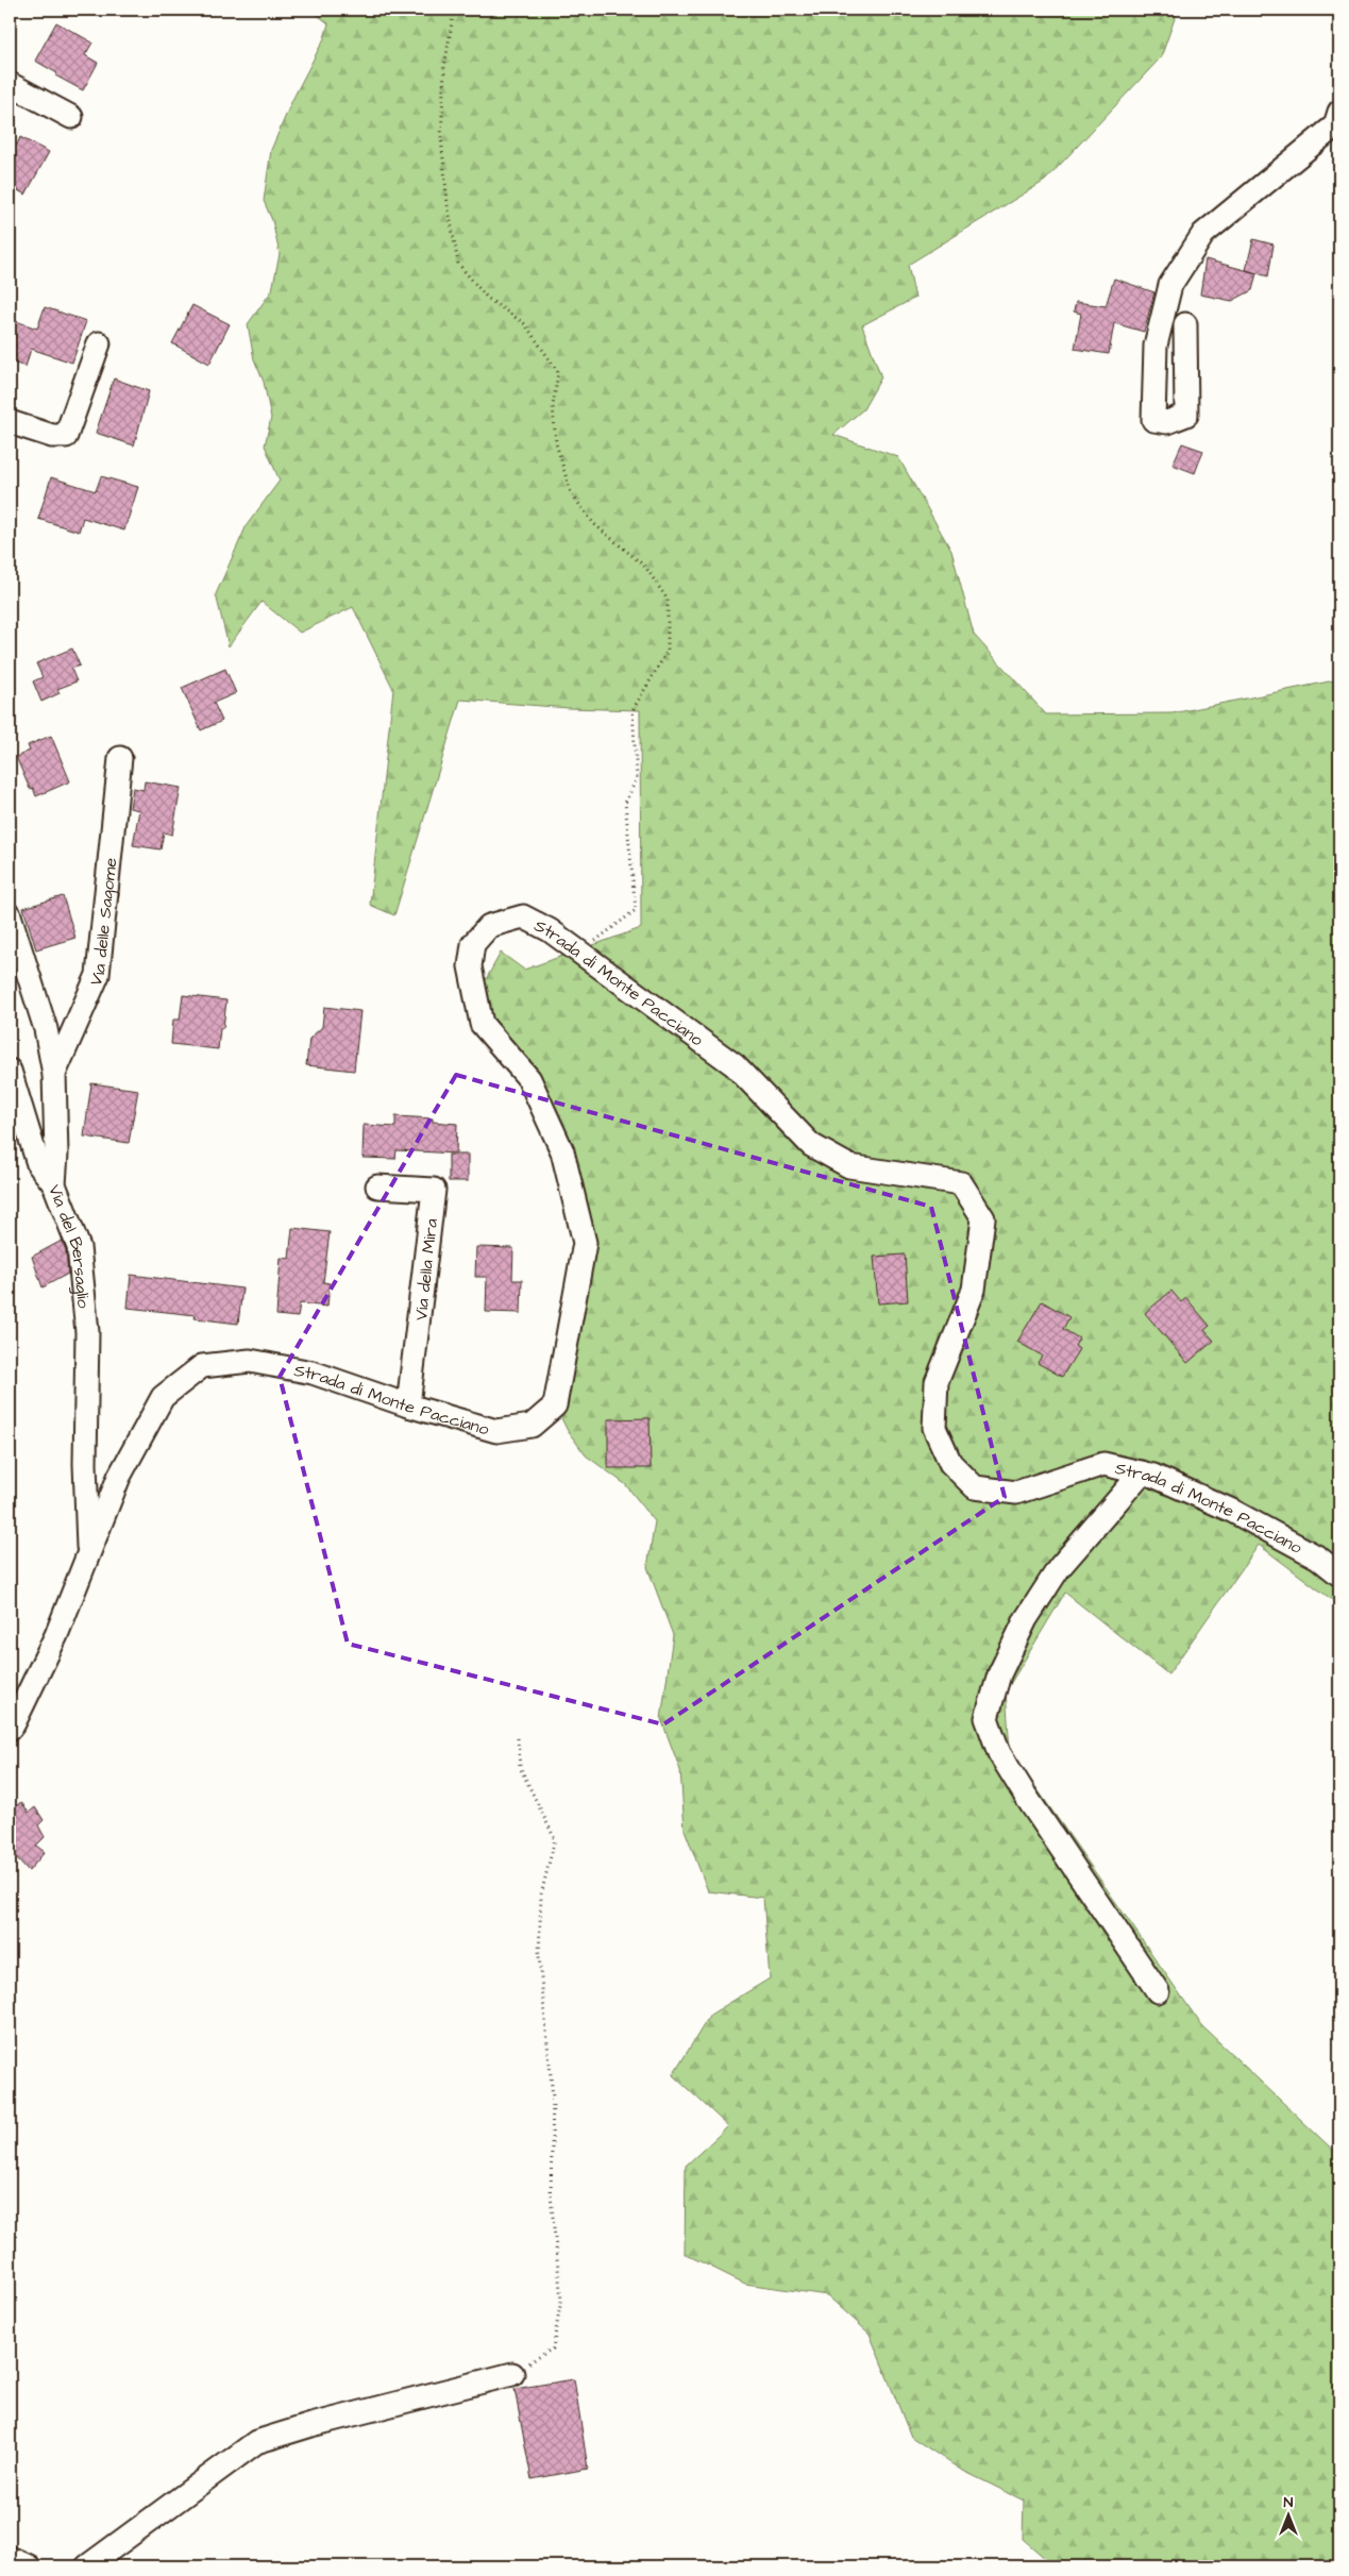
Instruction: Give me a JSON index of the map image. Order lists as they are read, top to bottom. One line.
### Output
{"streets":{"street":["Via delle Sagome","Strada di Monte Pacciano","Via del Bersaglio","Via della Mira"]},"crossings":[["Via delle Sagome","Via del Bersaglio"],["Strada di Monte Pacciano","Via del Bersaglio"],["Strada di Monte Pacciano","Via della Mira"]],"north":"top"}
